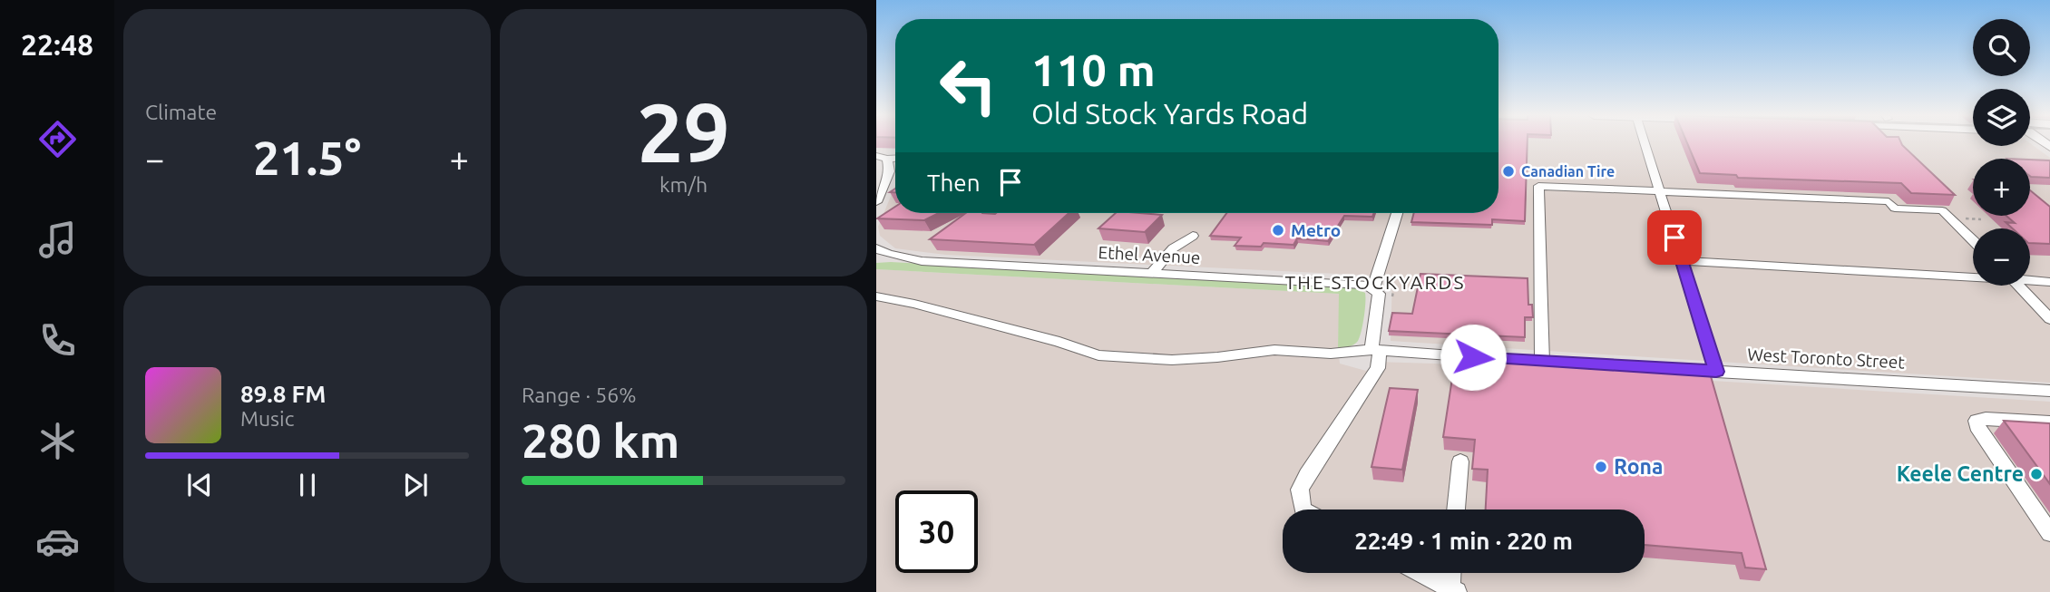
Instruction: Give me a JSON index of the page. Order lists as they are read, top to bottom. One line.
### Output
{"streets":{"street":["Ethel Avenue","West Toronto Street"]},"districts":["THE STOCKYARDS"],"places":["Canadian Tire","Metro","Rona","Keele Centre"],"page":{"tabs":"22:48","tile":["Climate",["29","km/h"],["Range · 56%","280 km"]],"map_buttons":["+","−"],"turn":["110 m","Old Stock Yards Road"],"heat":["−","21.5°","+"],"then":"Then","song":["89.8 FM","Music"],"limit":"30","trip":"22:49 · 1 min · 220 m"}}
